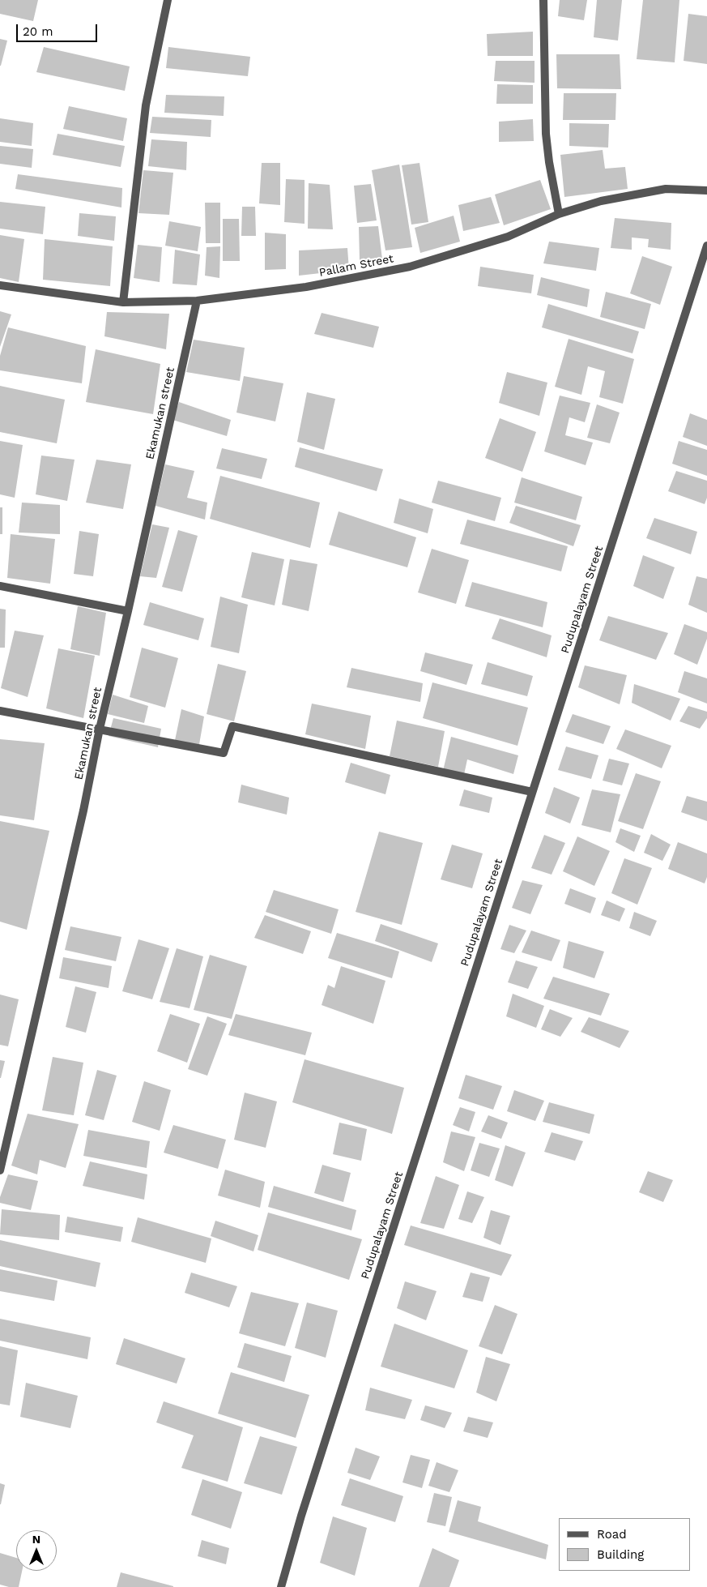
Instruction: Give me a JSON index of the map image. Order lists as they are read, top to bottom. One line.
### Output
{"streets":{"street":["Pallam Street","Ekamukan street","Pudupalayam Street"]},"crossings":[["Pallam Street","Ekamukan street"]],"legend":["Road","Building"],"scale_bar":"20 m","north":"top"}
